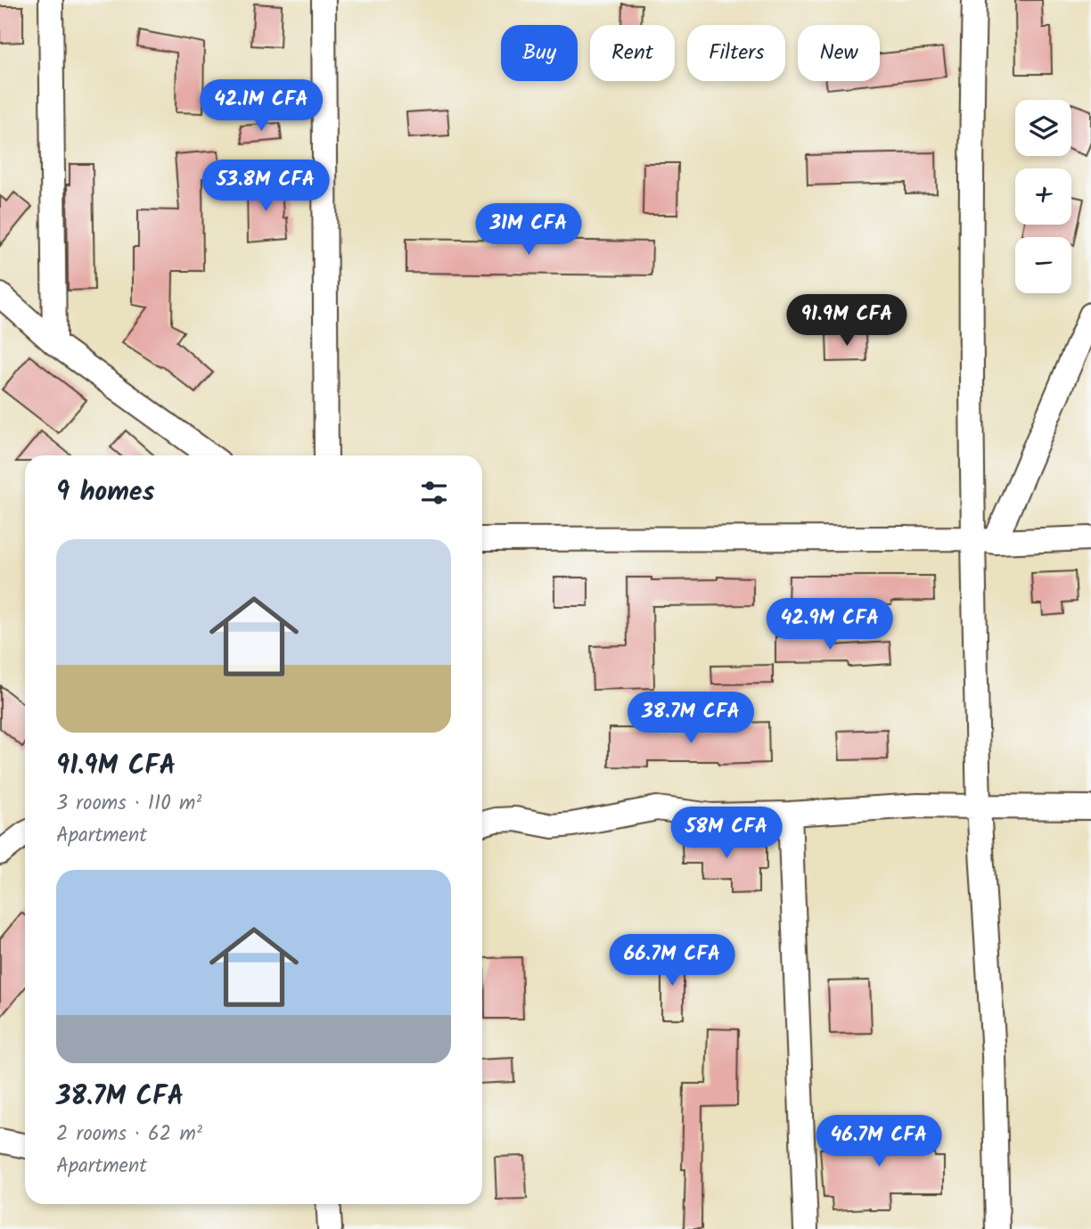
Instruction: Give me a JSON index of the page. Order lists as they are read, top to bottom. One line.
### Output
{"page":{"chip":["Buy","Rent","Filters","New"],"price":["42.1M CFA","53.8M CFA","31M CFA","91.9M CFA","42.9M CFA","38.7M CFA","58M CFA","66.7M CFA","46.7M CFA"],"map_buttons":["+","−"],"heading":"9 homes","list":[{"name":"91.9M CFA","note":"3 rooms · 110 m² · Apartment"},{"name":"38.7M CFA","note":"2 rooms · 62 m² · Apartment"}]}}
